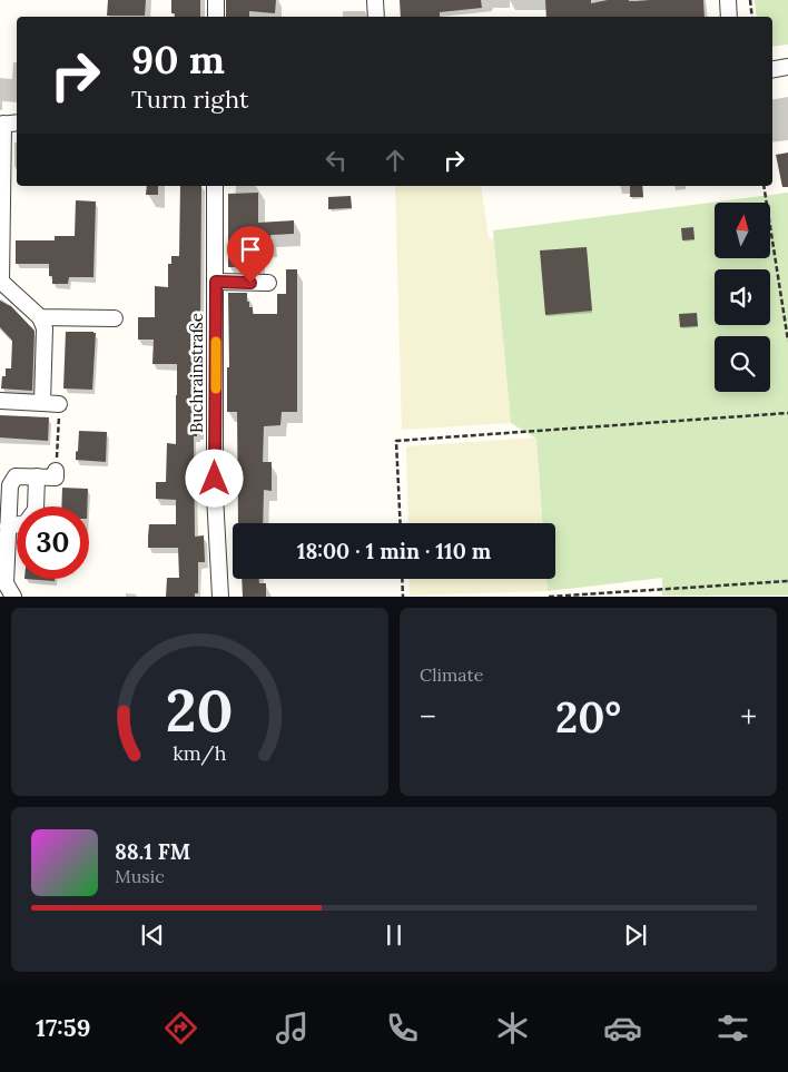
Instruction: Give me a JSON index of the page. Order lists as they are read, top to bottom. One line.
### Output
{"streets":{"street":["Buchrainstraße"]},"north":"top","page":{"turn":["90 m","Turn right"],"limit":"30","trip":"18:00 · 1 min · 110 m","tile":"Climate","heat":["−","20°","+"],"song":["88.1 FM","Music"],"tabs":"17:59","gauge":["20","km/h"]}}
